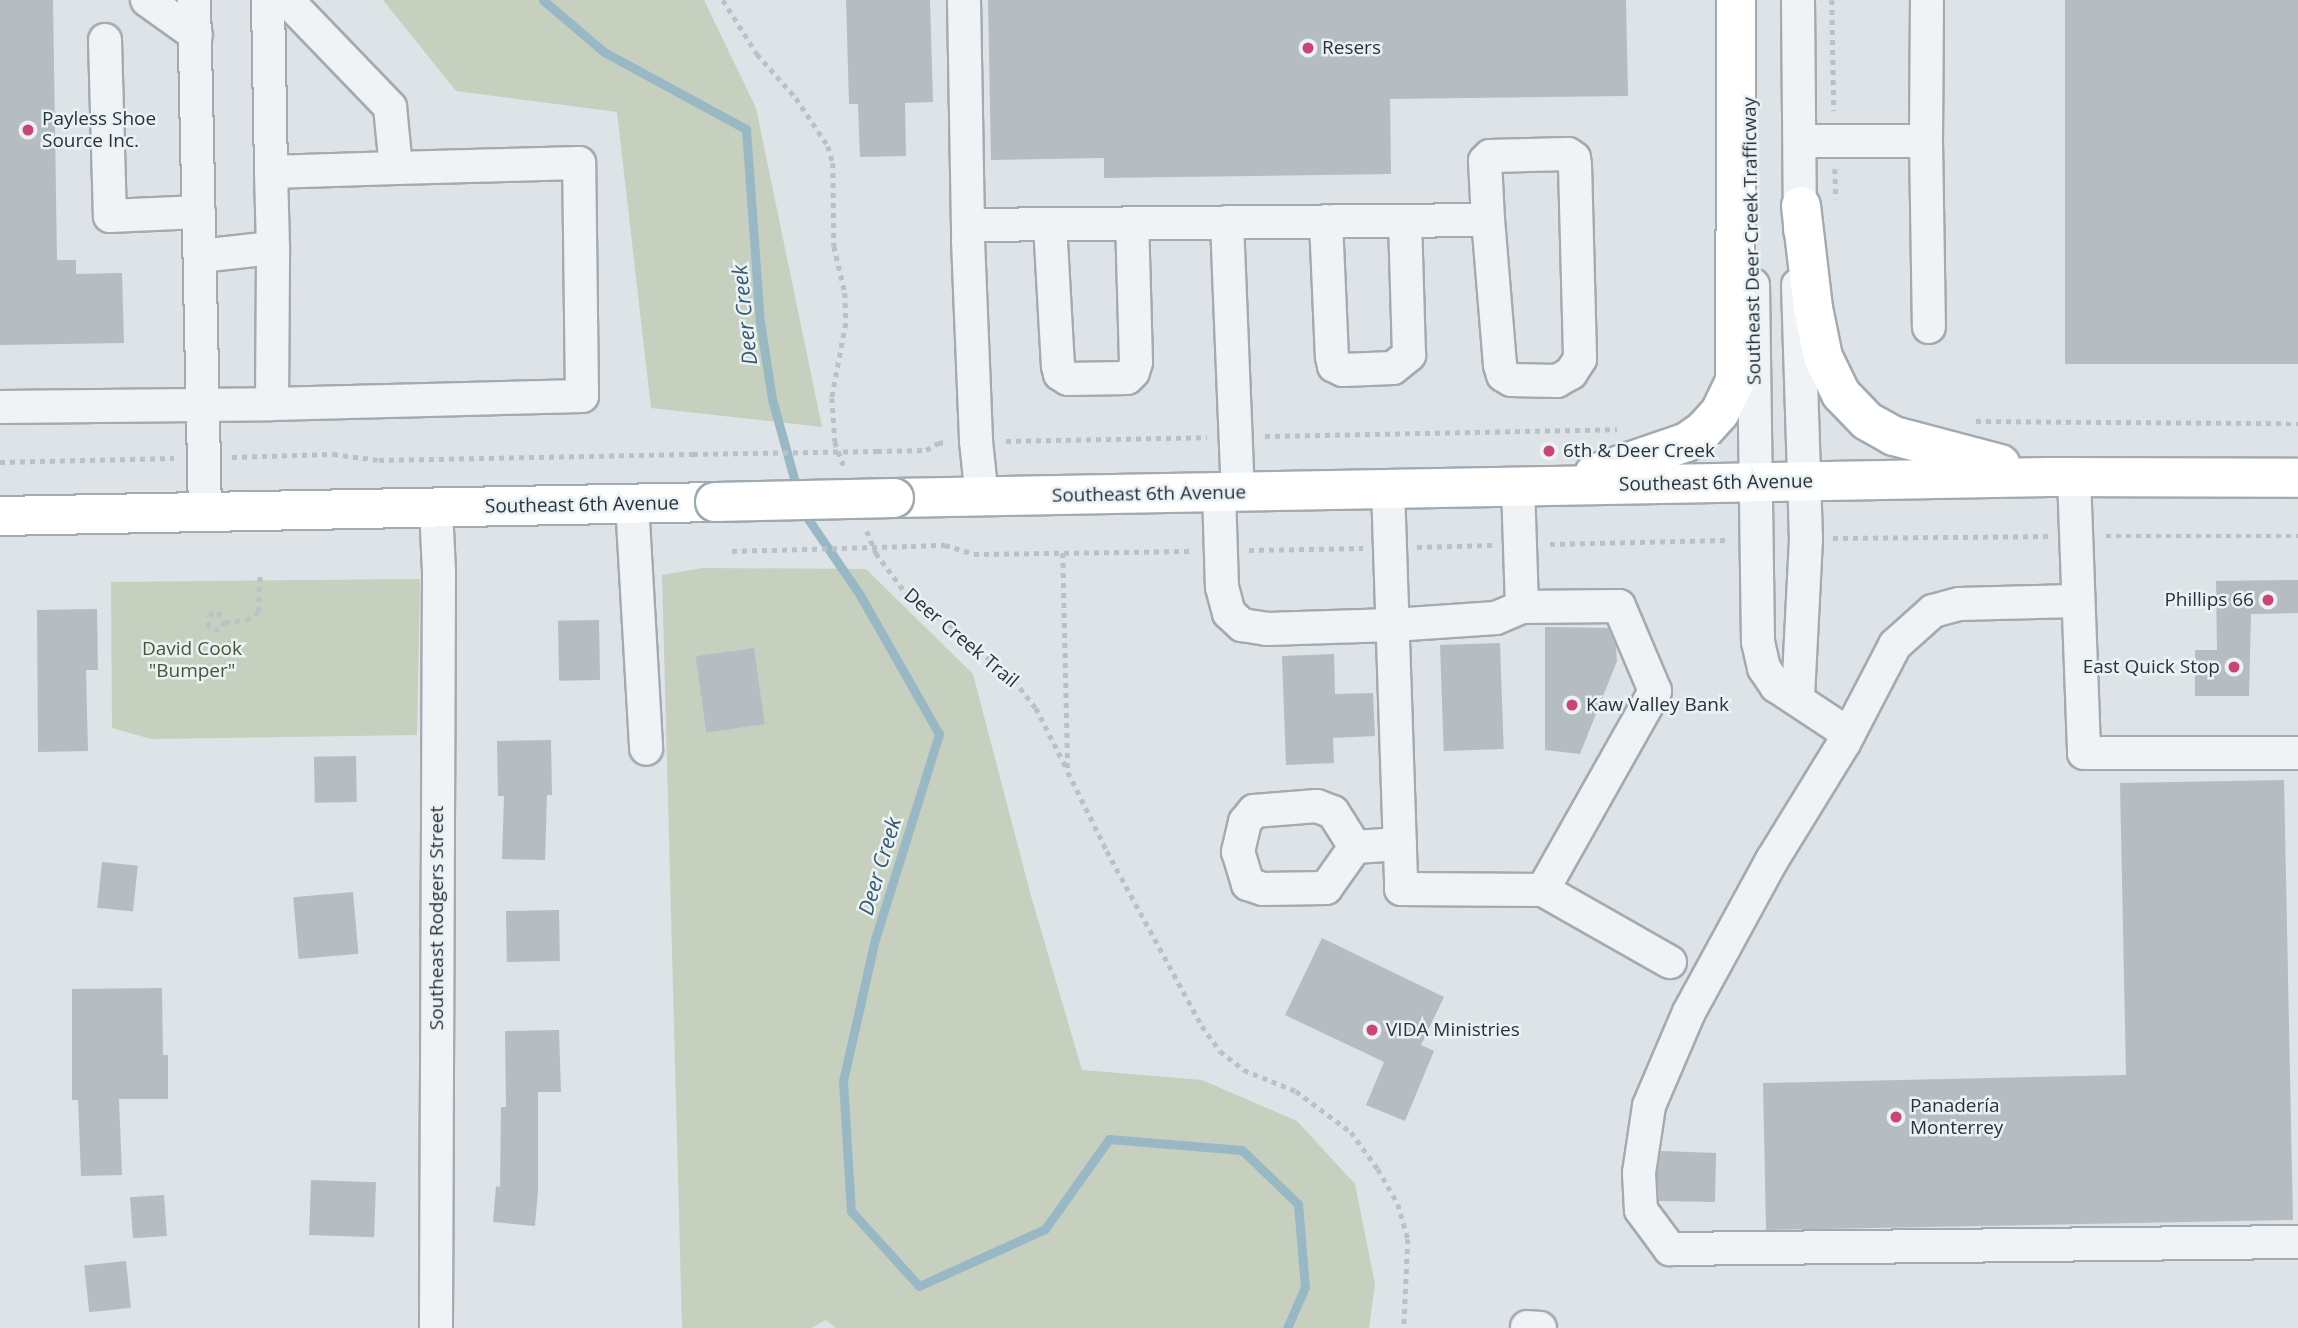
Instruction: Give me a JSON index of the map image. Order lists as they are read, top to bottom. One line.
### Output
{"streets":{"main road":["Southeast 6th Avenue"],"street":["Southeast Deer Creek Trafficway","Southeast Rodgers Street"],"path":["Deer Creek Trail"]},"crossings":[["Southeast Deer Creek Trafficway","Southeast 6th Avenue"],["Southeast 6th Avenue","Southeast Rodgers Street"]],"water":["Deer Creek"],"parks":["David Cook \"Bumper\""],"places":["Resers","Payless Shoe Source Inc.","6th & Deer Creek","Phillips 66","East Quick Stop","Kaw Valley Bank","VIDA Ministries","Panadería Monterrey"]}
